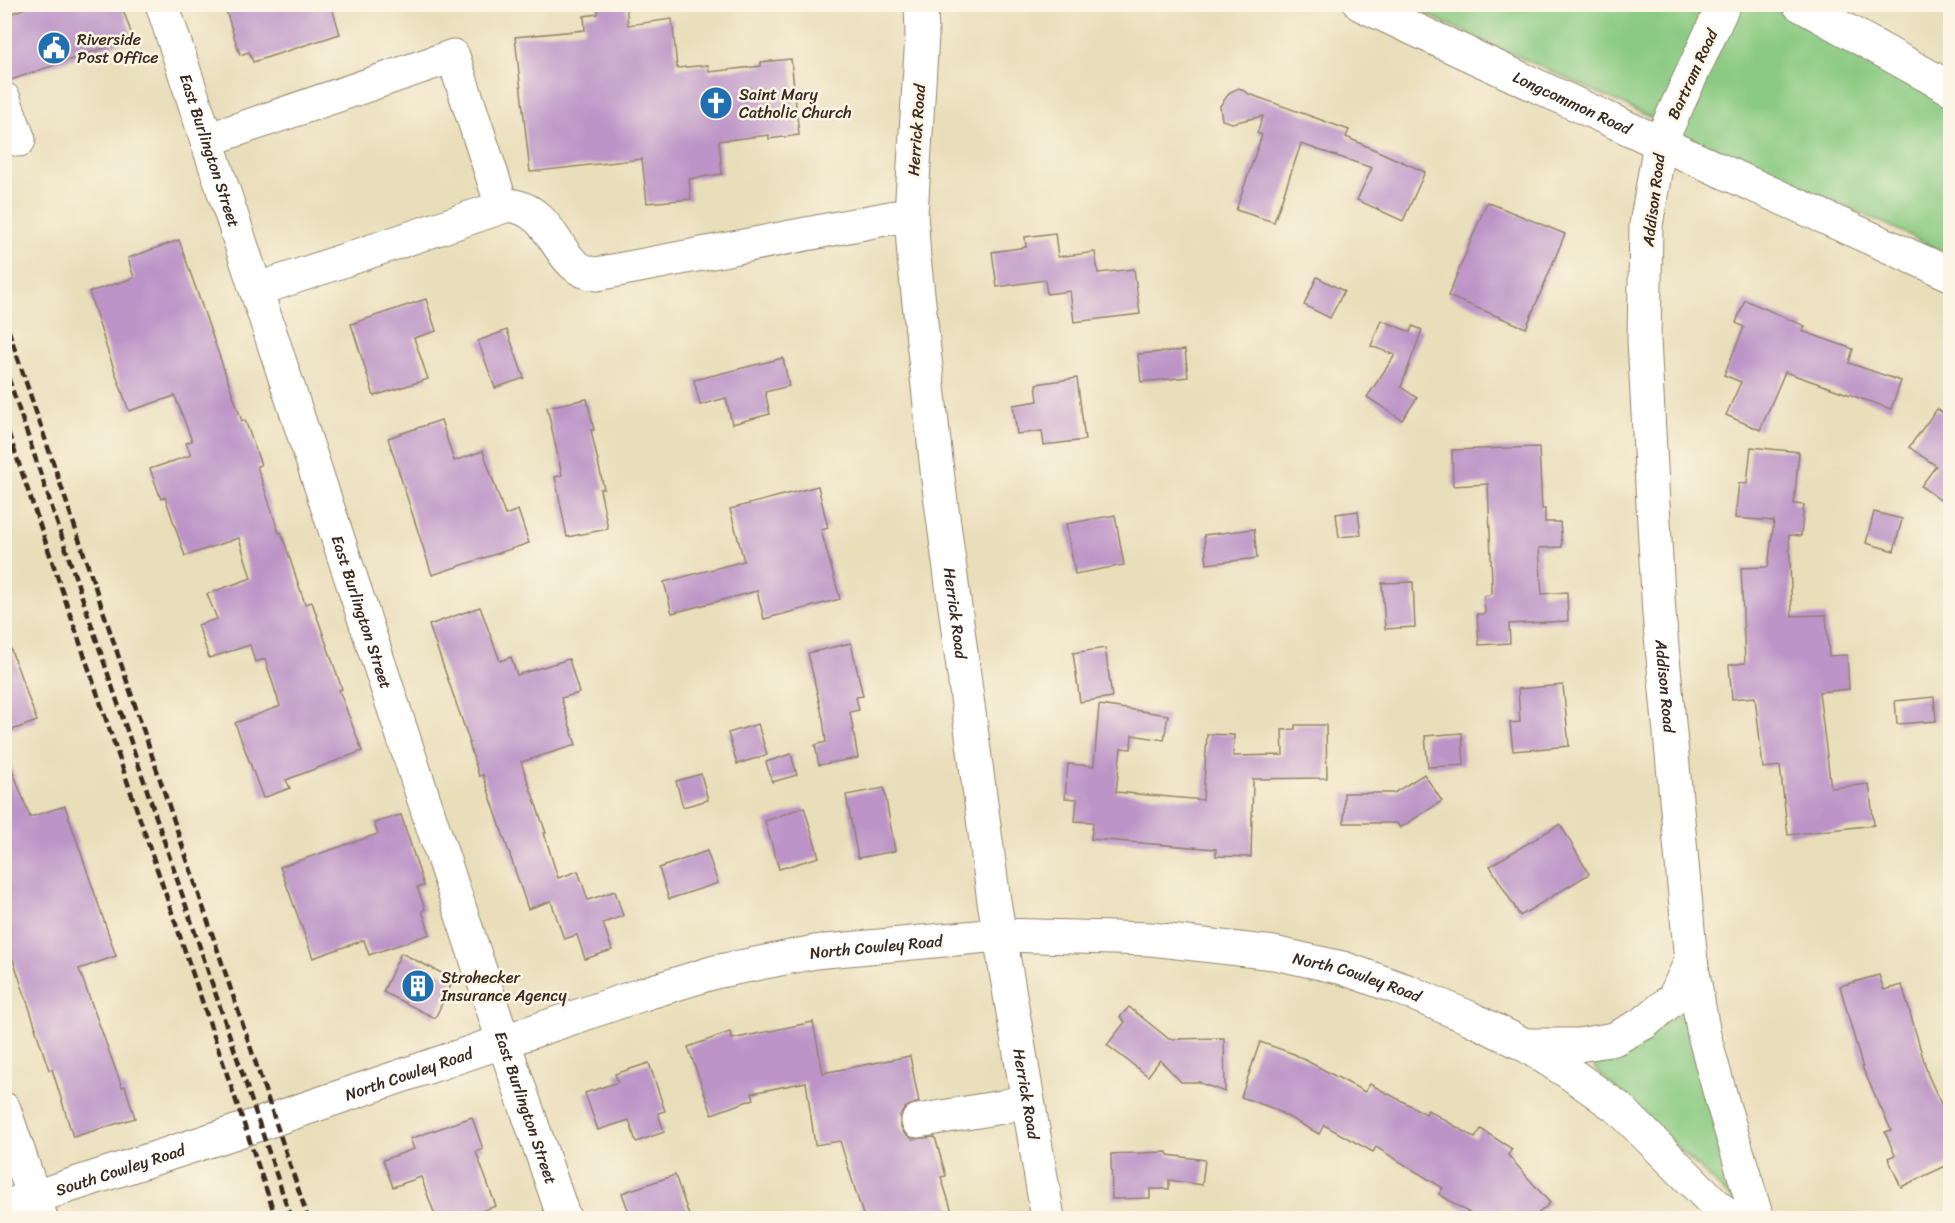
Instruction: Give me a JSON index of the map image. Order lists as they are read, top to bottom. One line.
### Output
{"streets":{"street":["Bartram Road","Longcommon Road","Herrick Road","East Burlington Street","Addison Road","North Cowley Road","South Cowley Road"]},"crossings":[["Bartram Road","Longcommon Road"],["Bartram Road","Addison Road"],["Longcommon Road","Addison Road"],["Herrick Road","North Cowley Road"],["East Burlington Street","North Cowley Road"],["Addison Road","North Cowley Road"],["North Cowley Road","South Cowley Road"]],"places":{"public building":["Riverside Post Office"],"church":["Saint Mary Catholic Church"],"building":["Strohecker Insurance Agency"]}}
